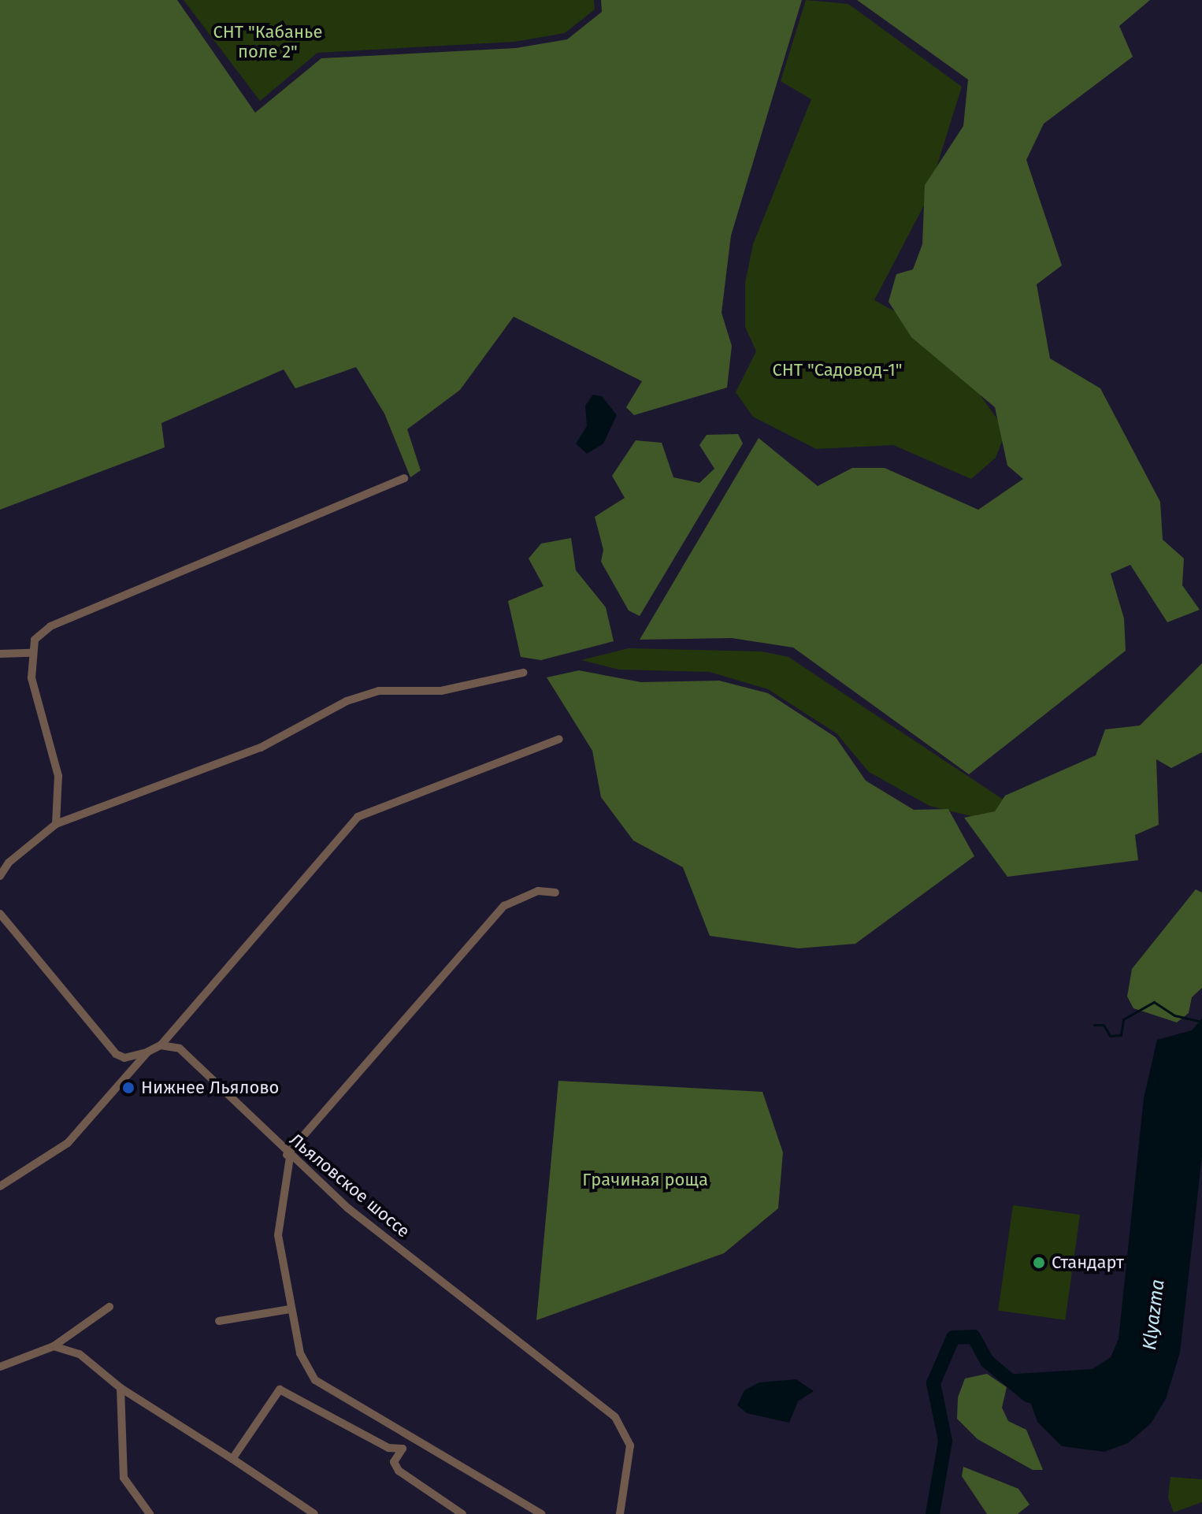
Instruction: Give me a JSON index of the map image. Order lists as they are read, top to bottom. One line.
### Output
{"streets":{"street":["Льяловское шоссе"]},"water":["Klyazma"],"parks":["СНТ \"Кабанье поле 2\"","СНТ \"Садовод-1\"","Грачиная роща"],"places":["Нижнее Льялово","Стандарт"]}
